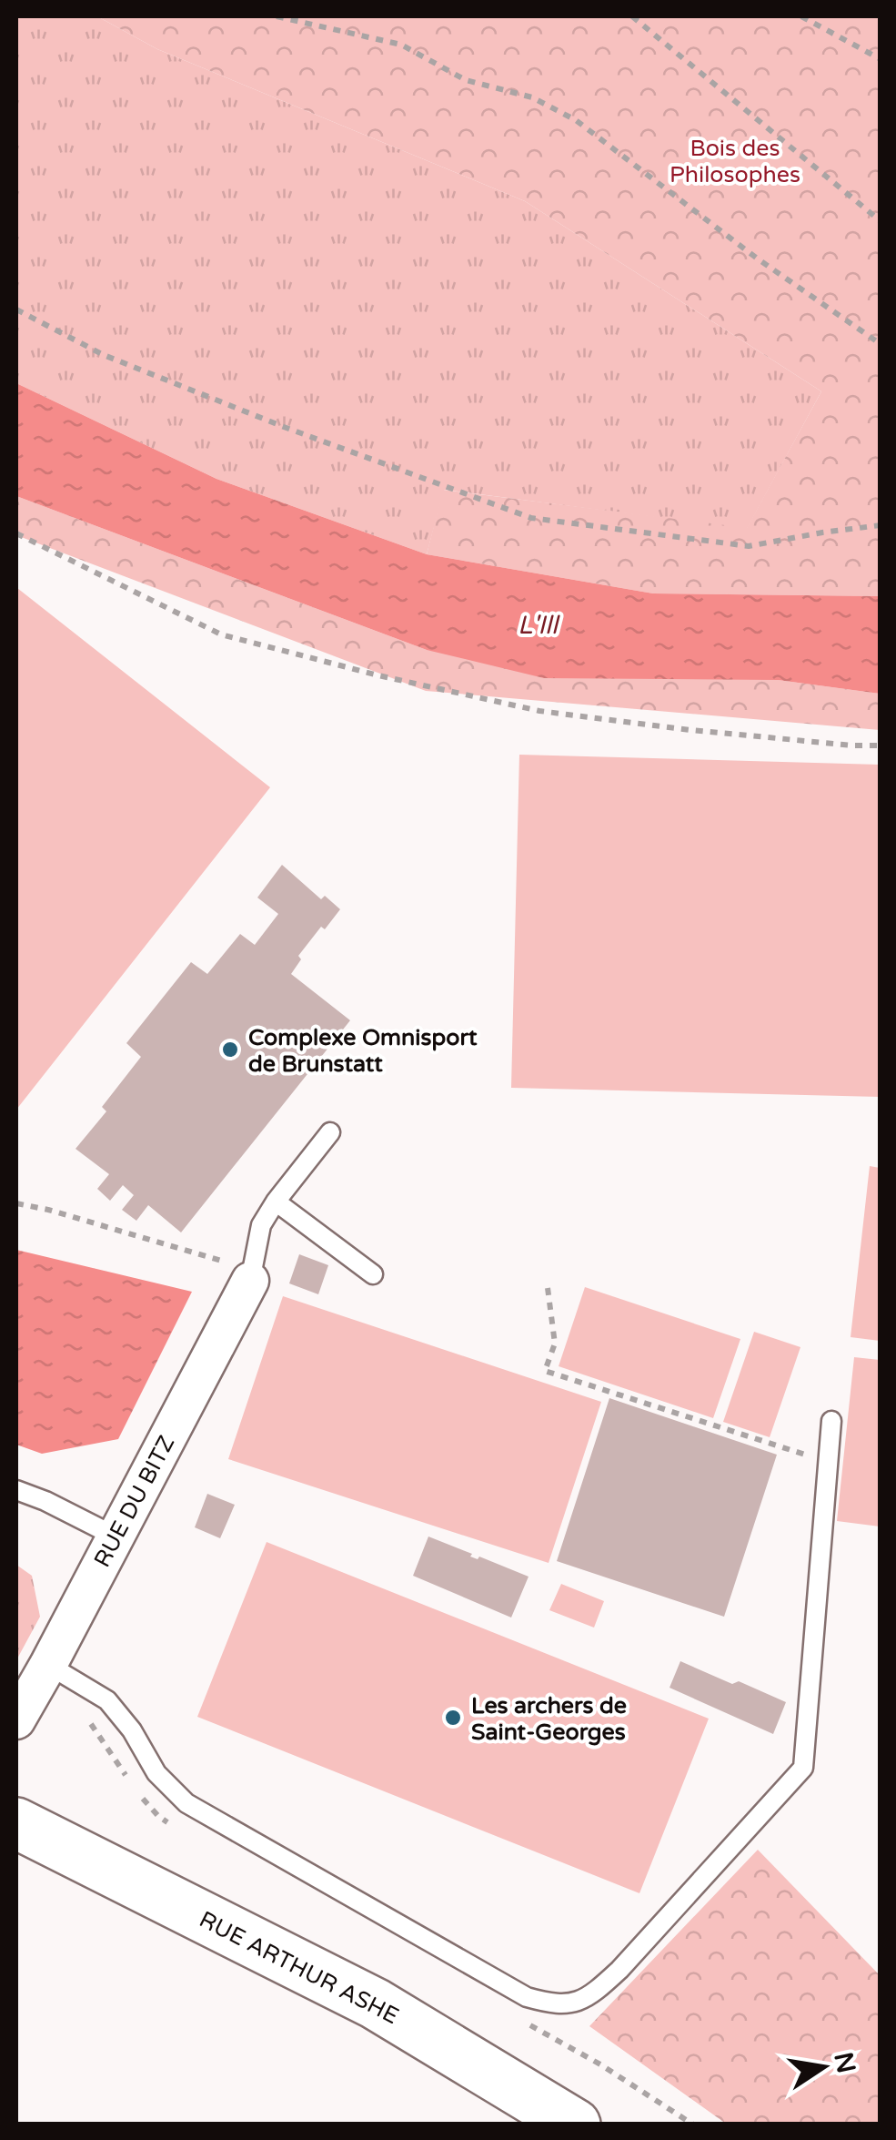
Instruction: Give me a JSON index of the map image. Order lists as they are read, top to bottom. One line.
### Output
{"streets":{"main road":["RUE ARTHUR ASHE"],"street":["RUE DU BITZ"]},"water":["L'Ill"],"parks":["Bois des Philosophes"],"places":["Complexe Omnisport de Brunstatt","Les archers de Saint-Georges"],"north":"right"}
